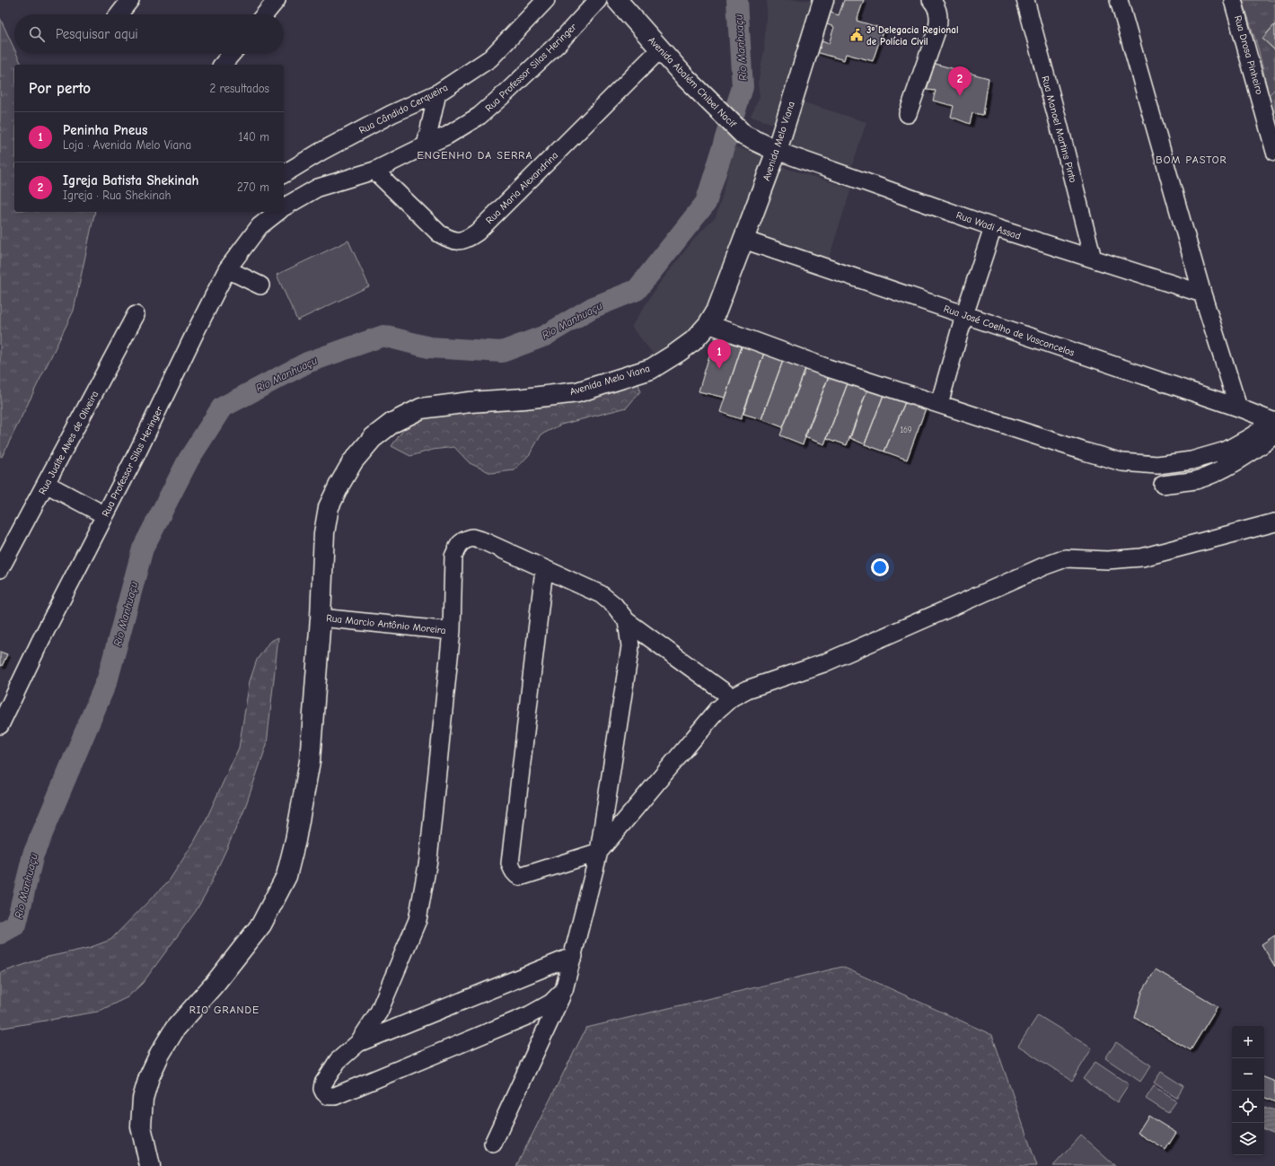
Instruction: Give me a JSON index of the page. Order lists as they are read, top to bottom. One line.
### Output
{"streets":{"main road":["Avenida Abalém Chibel Nacif","Avenida Melo Viana"],"street":["Rua Drosa Pinheiro","Rua Professor Silas Heringer","Rua Cândido Cerqueira","Rua Manoel Martins Pinto","Rua Maria Alexandrina","Rua Wadi Assad","Rua José Coelho de Vasconcelos","Rua Judite Alves de Oliveira","Rua Marcio Antônio Moreira"]},"crossings":[["Rua Professor Silas Heringer","Rua Maria Alexandrina"],["Avenida Abalém Chibel Nacif","Avenida Melo Viana"],["Avenida Abalém Chibel Nacif","Rua Maria Alexandrina"],["Avenida Abalém Chibel Nacif","Rua Wadi Assad"],["Rua Manoel Martins Pinto","Rua Wadi Assad"],["Avenida Melo Viana","Rua Wadi Assad"],["Avenida Melo Viana","Rua José Coelho de Vasconcelos"],["Avenida Melo Viana","Rua Marcio Antônio Moreira"]],"districts":["ENGENHO DA SERRA","BOM PASTOR","RIO GRANDE"],"water":["Rio Manhuaçu"],"places":{"public building":["3ª Delegacia Regional de Polícia Civil"]},"house_numbers":["169"],"page":{"search":"Pesquisar aqui","heading":["Por perto","2 resultados"],"pins":["2","1"],"list":[{"mark":"1","name":"Peninha Pneus","note":"Loja · Avenida Melo Viana","value":"140 m"},{"mark":"2","name":"Igreja Batista Shekinah","note":"Igreja · Rua Shekinah","value":"270 m"}],"map_buttons":["+","−"]}}
